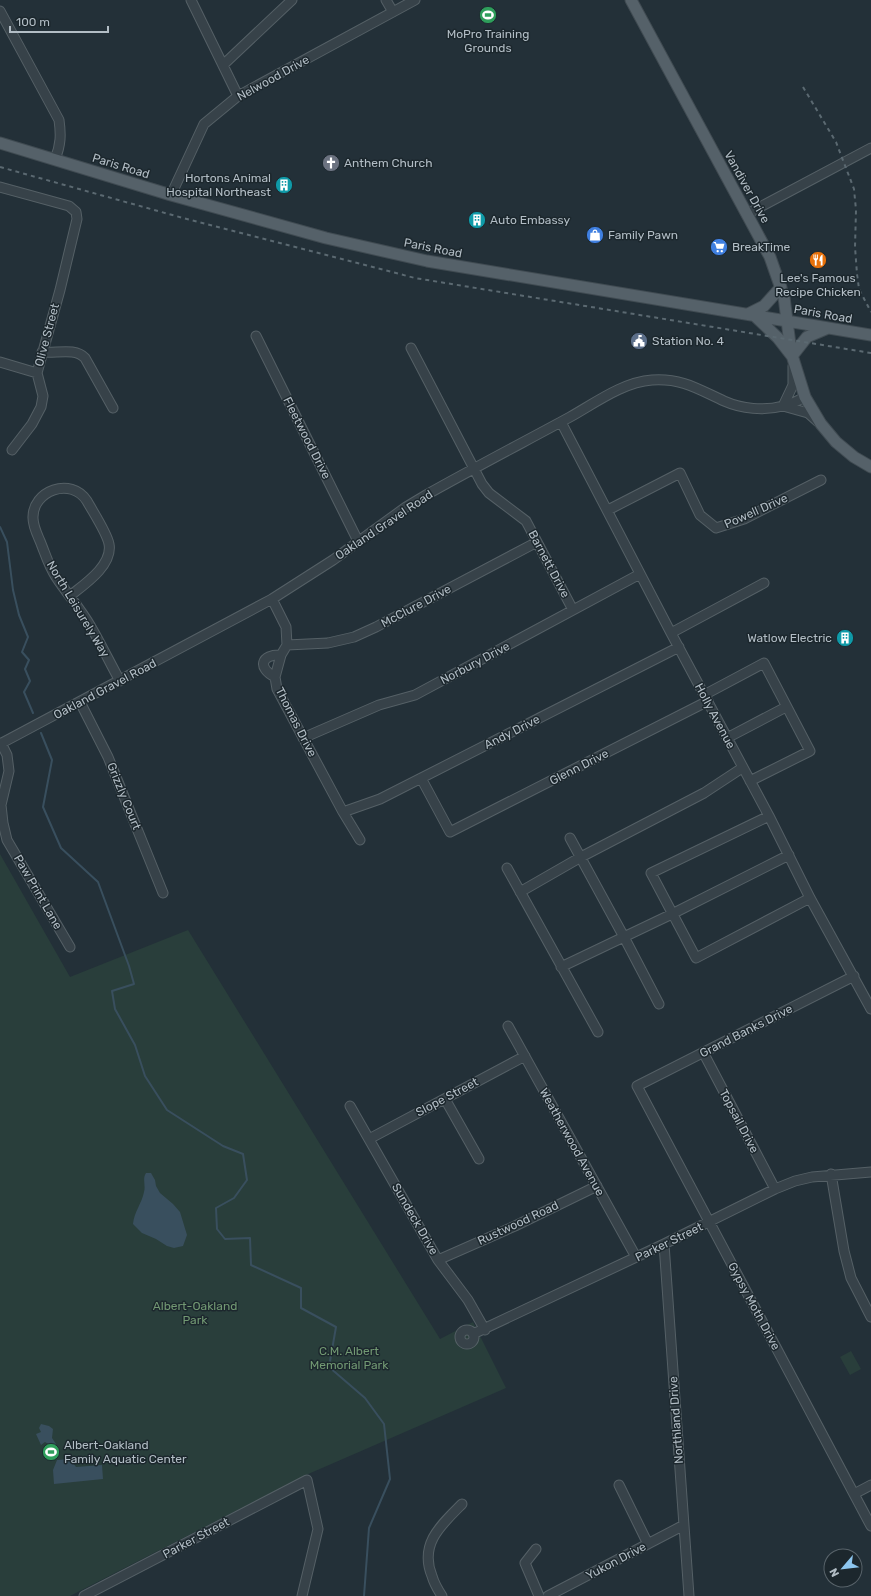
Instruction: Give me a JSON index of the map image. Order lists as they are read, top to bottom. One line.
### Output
{"streets":{"main road":["Paris Road","Vandiver Drive"],"street":["Nelwood Drive","Olive Street","Fleetwood Drive","Powell Drive","Oakland Gravel Road","Barnett Drive","McClure Drive","North Leisurely Way","Norbury Drive","Holly Avenue","Thomas Drive","Andy Drive","Glenn Drive","Grizzly Court","Paw Print Lane","Grand Banks Drive","Slope Street","Topsail Drive","Weatherwood Avenue","Sundeck Drive","Rustwood Road","Parker Street","Gypsy Moth Drive","Northland Drive","Yukon Drive"]},"crossings":[["Nelwood Drive","Paris Road"],["Paris Road","Vandiver Drive"],["Vandiver Drive","Oakland Gravel Road"],["Fleetwood Drive","Oakland Gravel Road"],["Powell Drive","Holly Avenue"],["Oakland Gravel Road","Barnett Drive"],["Oakland Gravel Road","North Leisurely Way"],["Oakland Gravel Road","Holly Avenue"],["Oakland Gravel Road","Grizzly Court"],["Oakland Gravel Road","Paw Print Lane"],["Barnett Drive","McClure Drive"],["Barnett Drive","Norbury Drive"],["McClure Drive","Thomas Drive"],["Norbury Drive","Holly Avenue"],["Norbury Drive","Thomas Drive"],["Holly Avenue","Andy Drive"],["Holly Avenue","Glenn Drive"],["Holly Avenue","Grand Banks Drive"],["Thomas Drive","Andy Drive"],["Andy Drive","Glenn Drive"],["Grand Banks Drive","Topsail Drive"],["Grand Banks Drive","Gypsy Moth Drive"],["Slope Street","Weatherwood Avenue"],["Slope Street","Sundeck Drive"],["Topsail Drive","Parker Street"],["Weatherwood Avenue","Rustwood Road"],["Weatherwood Avenue","Parker Street"],["Sundeck Drive","Rustwood Road"],["Sundeck Drive","Parker Street"],["Parker Street","Gypsy Moth Drive"],["Parker Street","Northland Drive"],["Northland Drive","Yukon Drive"]],"parks":["Albert-Oakland Park","C.M. Albert Memorial Park"],"places":{"sports":["MoPro Training Grounds","Albert-Oakland Family Aquatic Center"],"church":["Anthem Church"],"building":["Hortons Animal Hospital Northeast","Auto Embassy","Watlow Electric"],"shop":["Family Pawn"],"supermarket":["BreakTime"],"restaurant":["Lee's Famous Recipe Chicken"],"public building":["Station No. 4"]},"scale_bar":"100 m","north":"bottom left"}
